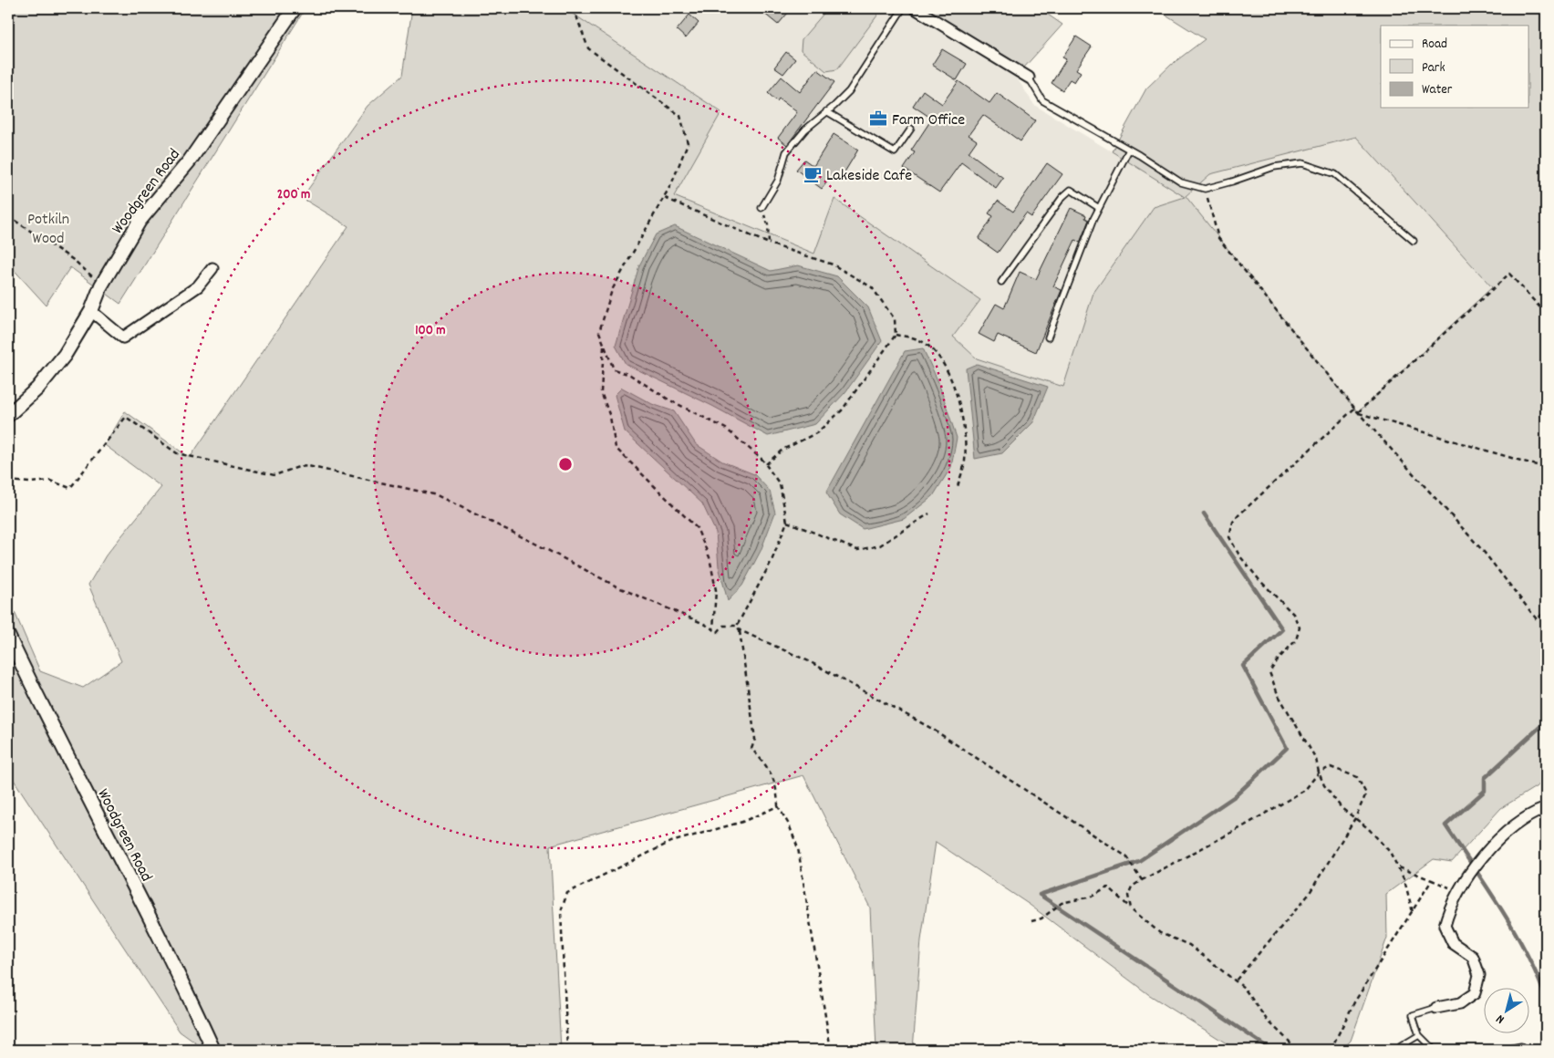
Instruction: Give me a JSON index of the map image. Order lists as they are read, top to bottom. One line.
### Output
{"streets":{"street":["Woodgreen Road"]},"parks":["Potkiln Wood"],"places":{"office":["Farm Office"],"cafe":["Lakeside Cafe"]},"legend":["Road","Park","Water"],"north":"bottom left","rings":["200 m","100 m"]}
